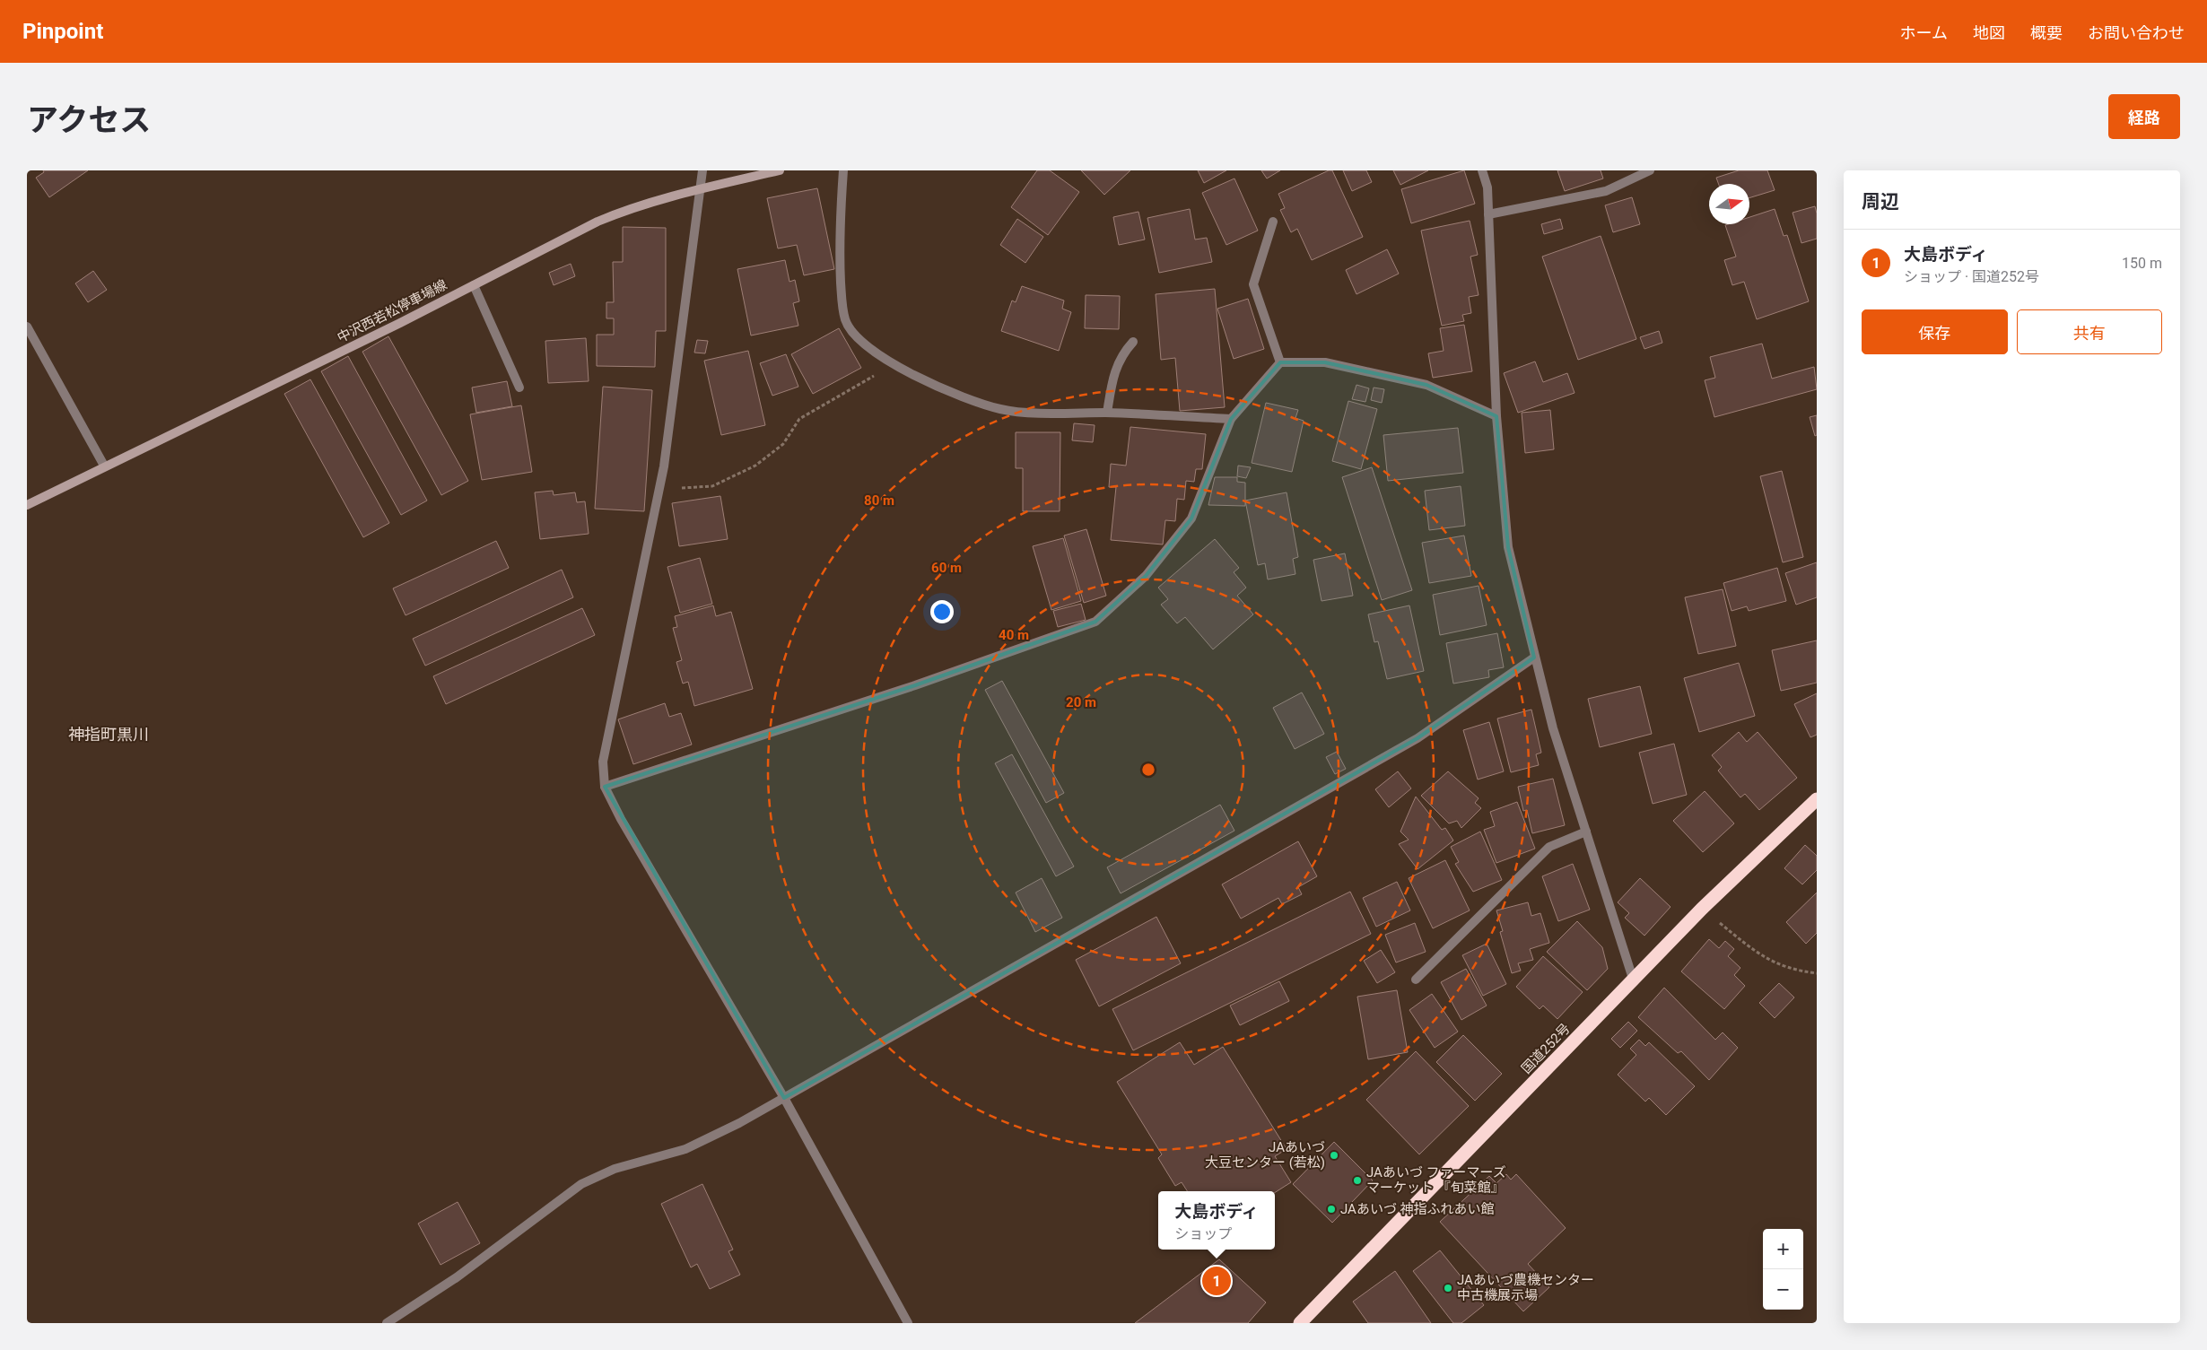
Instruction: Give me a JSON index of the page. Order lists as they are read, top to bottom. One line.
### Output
{"streets":{"highway":["国道252号"],"main road":["中沢西若松停車場線"]},"districts":["神指町黒川"],"places":["JAあいづ 大豆センター (若松)","JAあいづ ファーマーズ マーケット 『旬菜館』","JAあいづ 神指ふれあい館","JAあいづ農機センター 中古機展示場"],"north":"right","page":{"header":"Pinpoint","nav":["ホーム","地図","概要","お問い合わせ"],"title":"アクセス","buttons":["経路",["保存","共有"]],"heading":"周辺","list":[{"mark":"1","name":"大島ボディ","note":"ショップ · 国道252号","value":"150 m"}],"popup":["大島ボディ","ショップ"],"map_buttons":["+","−"],"pins":"1"},"rings":["80 m","60 m","40 m","20 m"]}
